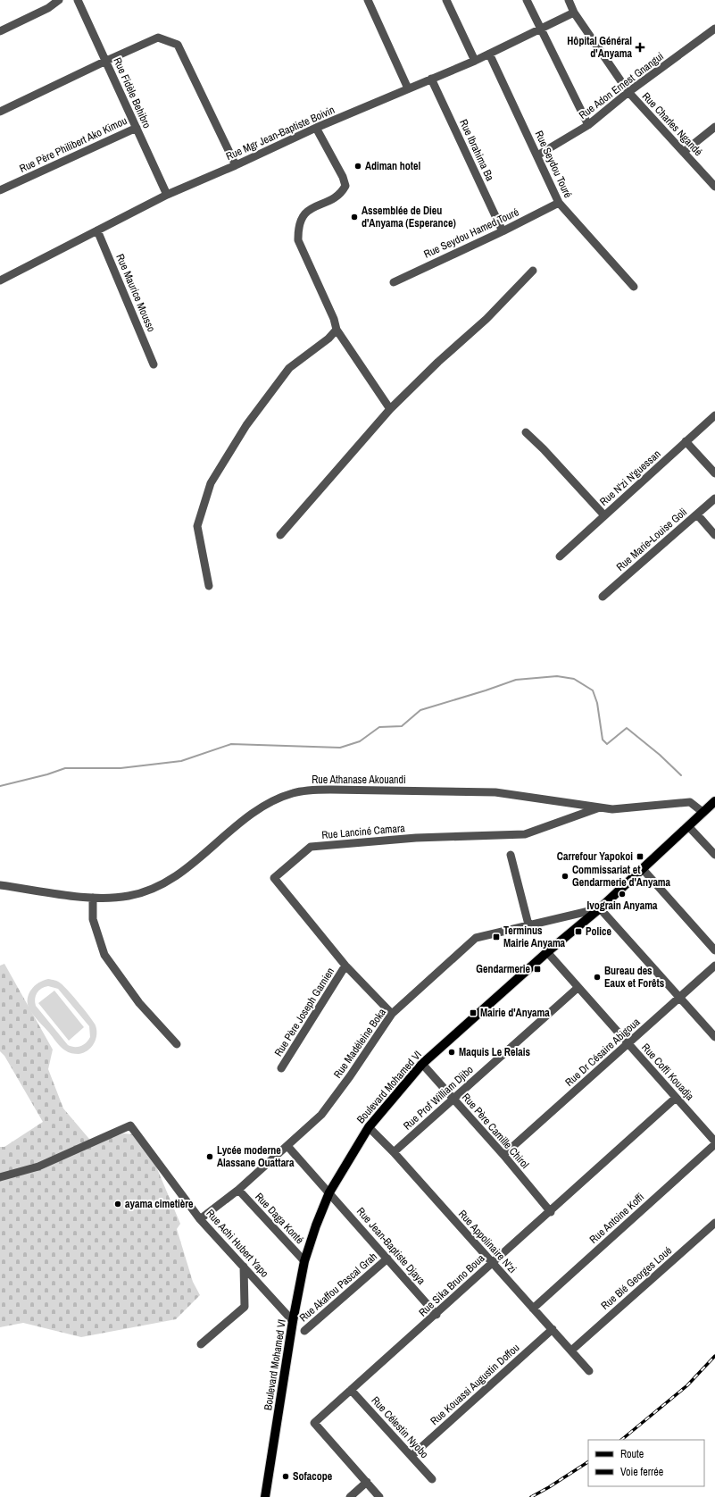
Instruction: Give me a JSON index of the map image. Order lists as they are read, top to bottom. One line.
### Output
{"streets":{"main road":["Boulevard Mohamed VI"],"street":["Rue Adon Ernest Gnangui","Rue Fidèle Behibro","Rue Charles Ngandé","Rue Mgr Jean-Baptiste Boivin","Rue Père Philibert Ako Kimou","Rue Ibrahima Ba","Rue Seydou Touré","Rue Seydou Hamed Touré","Rue Maurice Mousso","Rue N'zi N'guessan","Rue Marie-Louise Goli","Rue Athanase Akouandi","Rue Lanciné Camara","Rue Père Joseph Garnien","Rue Madéleine Boka","Rue Dr Césaire Abigoua","Rue Coffi Kouadja","Rue Prof William Djibo","Rue Père Camille Chirol","Rue Daga Konté","Rue Antoine Koffi","Rue Appolinaire N'zi","Rue Achi Hubert Yapo","Rue Jean-Baptiste Djaya","Rue Blé Georges Loué","Rue Sika Bruno Boua","Rue Akaffou Pascal Grah","Rue Kouassi Augustin Doffou","Rue Célestin Nyobo"]},"crossings":[["Rue Adon Ernest Gnangui","Rue Charles Ngandé"],["Rue Adon Ernest Gnangui","Rue Seydou Touré"],["Rue Fidèle Behibro","Rue Mgr Jean-Baptiste Boivin"],["Rue Fidèle Behibro","Rue Père Philibert Ako Kimou"],["Rue Charles Ngandé","Rue Mgr Jean-Baptiste Boivin"],["Rue Mgr Jean-Baptiste Boivin","Rue Ibrahima Ba"],["Rue Mgr Jean-Baptiste Boivin","Rue Seydou Touré"],["Rue Mgr Jean-Baptiste Boivin","Rue Maurice Mousso"],["Rue Ibrahima Ba","Rue Seydou Hamed Touré"],["Rue Seydou Touré","Rue Seydou Hamed Touré"],["Rue Athanase Akouandi","Rue Lanciné Camara"],["Rue Athanase Akouandi","Boulevard Mohamed VI"],["Rue Lanciné Camara","Rue Père Joseph Garnien"],["Rue Lanciné Camara","Rue Madéleine Boka"],["Rue Madéleine Boka","Boulevard Mohamed VI"],["Rue Madéleine Boka","Rue Daga Konté"],["Rue Madéleine Boka","Rue Achi Hubert Yapo"],["Rue Madéleine Boka","Rue Jean-Baptiste Djaya"],["Rue Dr Césaire Abigoua","Rue Coffi Kouadja"],["Rue Dr Césaire Abigoua","Rue Père Camille Chirol"],["Rue Coffi Kouadja","Boulevard Mohamed VI"],["Rue Coffi Kouadja","Rue Prof William Djibo"],["Rue Coffi Kouadja","Rue Sika Bruno Boua"],["Boulevard Mohamed VI","Rue Père Camille Chirol"],["Boulevard Mohamed VI","Rue Daga Konté"],["Boulevard Mohamed VI","Rue Appolinaire N'zi"],["Boulevard Mohamed VI","Rue Achi Hubert Yapo"],["Boulevard Mohamed VI","Rue Jean-Baptiste Djaya"],["Rue Prof William Djibo","Rue Père Camille Chirol"],["Rue Prof William Djibo","Rue Appolinaire N'zi"],["Rue Père Camille Chirol","Rue Sika Bruno Boua"],["Rue Antoine Koffi","Rue Appolinaire N'zi"],["Rue Appolinaire N'zi","Rue Blé Georges Loué"],["Rue Appolinaire N'zi","Rue Sika Bruno Boua"],["Rue Appolinaire N'zi","Rue Kouassi Augustin Doffou"],["Rue Jean-Baptiste Djaya","Rue Sika Bruno Boua"],["Rue Jean-Baptiste Djaya","Rue Akaffou Pascal Grah"],["Rue Sika Bruno Boua","Rue Célestin Nyobo"],["Rue Kouassi Augustin Doffou","Rue Célestin Nyobo"]],"places":{"health":["Hôpital Général d'Anyama"],"other":["Adiman hotel","Assemblée de Dieu d'Anyama (Esperance)","Commissariat et Gendarmerie d'Anyama","Ivograin Anyama","Bureau des Eaux et Forêts","Maquis Le Relais","Lycée moderne Alassane Ouattara","ayama cimetière","Sofacope"],"transit":["Carrefour Yapokoi","Police","Terminus Mairie Anyama","Gendarmerie","Mairie d'Anyama"]},"legend":["Route","Voie ferrée"]}
